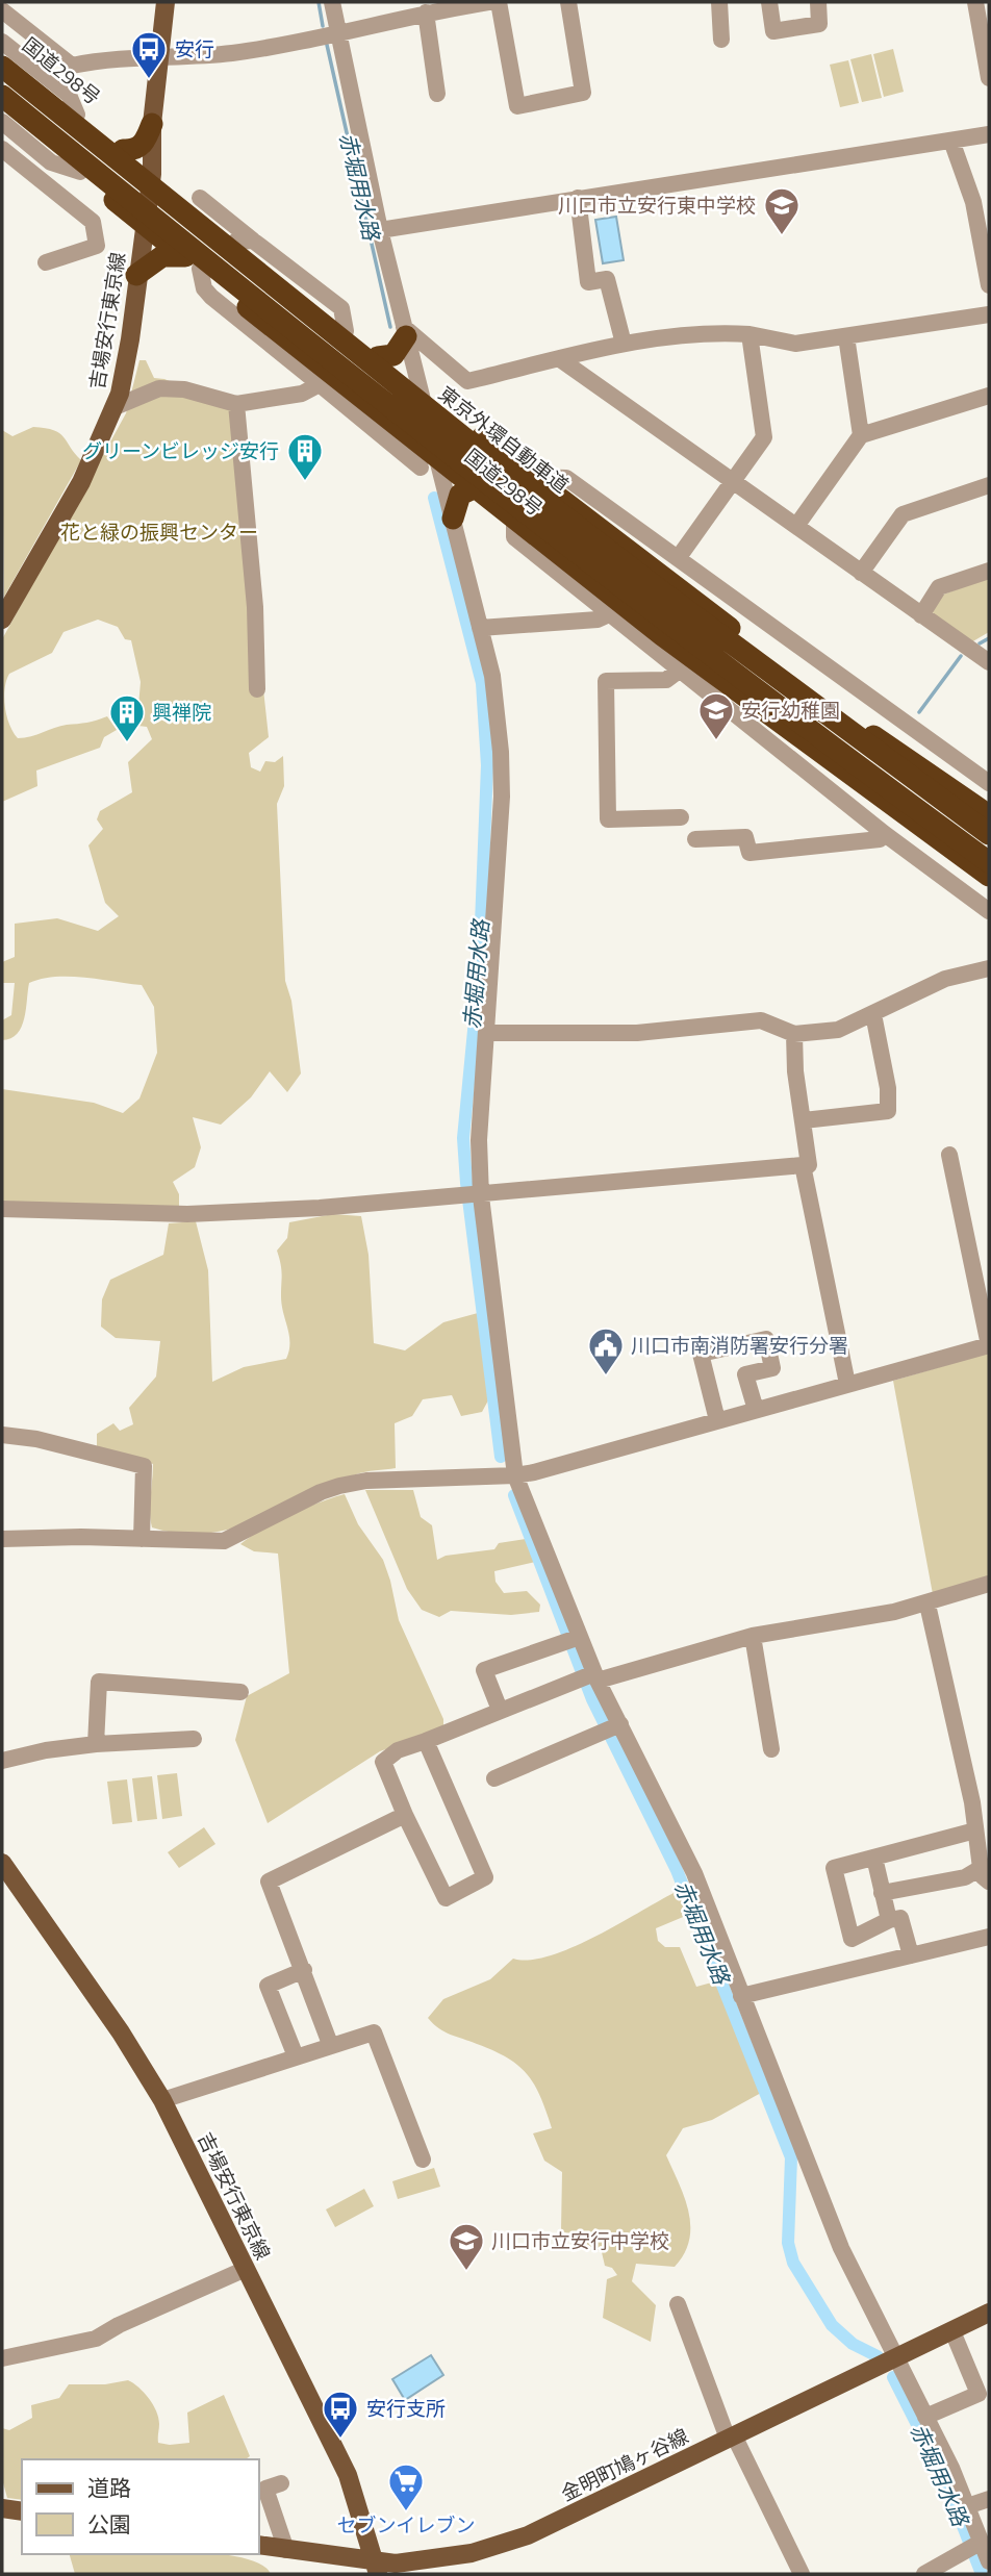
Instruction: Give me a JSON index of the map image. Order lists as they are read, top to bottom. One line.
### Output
{"streets":{"highway":["国道298号","東京外環自動車道"],"main road":["吉場安行東京線","金明町鳩ヶ谷線"]},"crossings":[["国道298号","吉場安行東京線"],["吉場安行東京線","金明町鳩ヶ谷線"]],"water":["赤堀用水路"],"parks":["花と緑の振興センター"],"places":{"bus stop":["安行","安行支所"],"school or university":["川口市立安行東中学校","安行幼稚園","川口市立安行中学校"],"building":["グリーンビレッジ安行","興禅院"],"public building":["川口市南消防署安行分署"],"supermarket":["セブンイレブン"]},"legend":["道路","公園"]}
